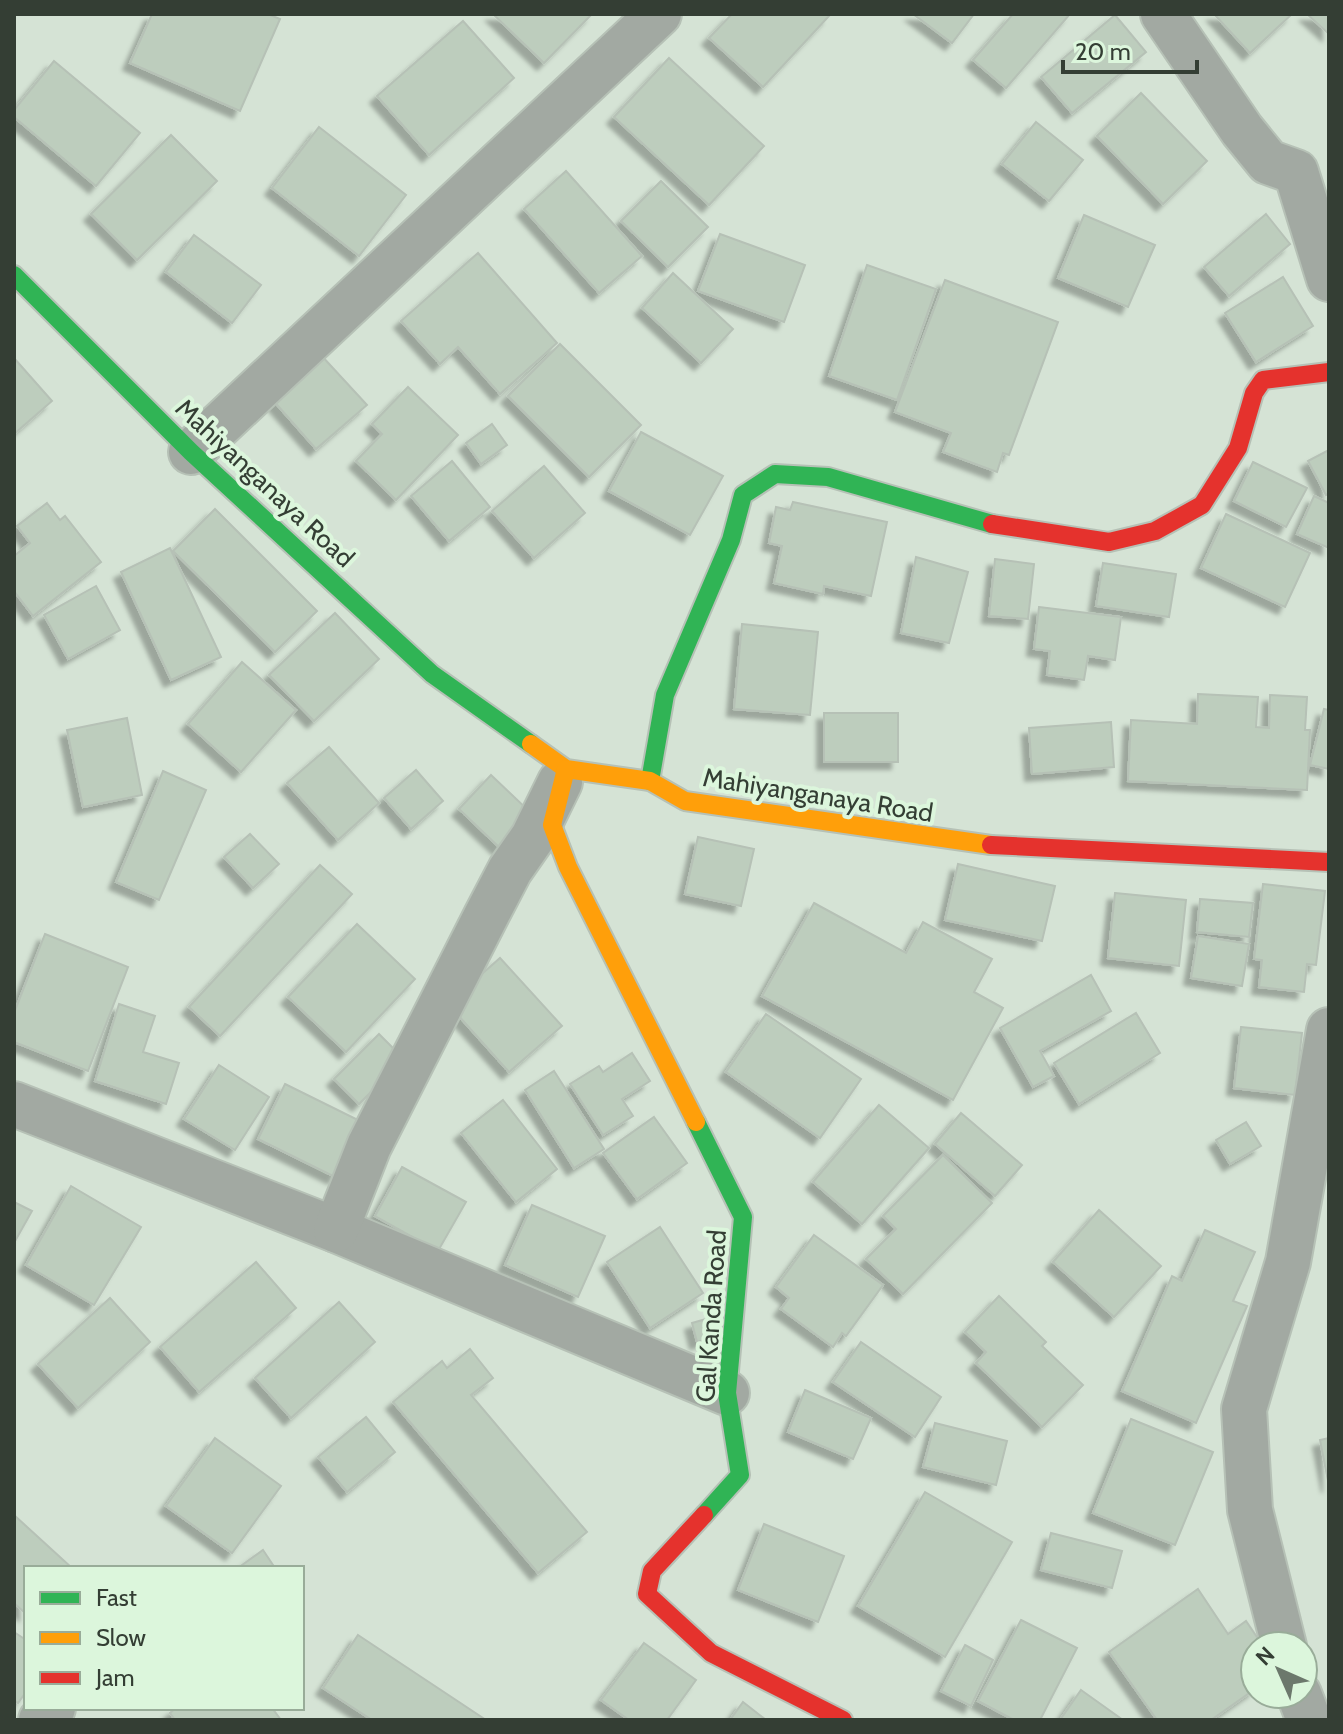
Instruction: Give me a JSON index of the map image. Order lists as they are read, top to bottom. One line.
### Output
{"streets":{"street":["Mahiyanganaya Road","Gal Kanda Road"]},"crossings":[["Mahiyanganaya Road","Gal Kanda Road"]],"legend":["Fast","Slow","Jam"],"scale_bar":"20 m","north":"top left"}
